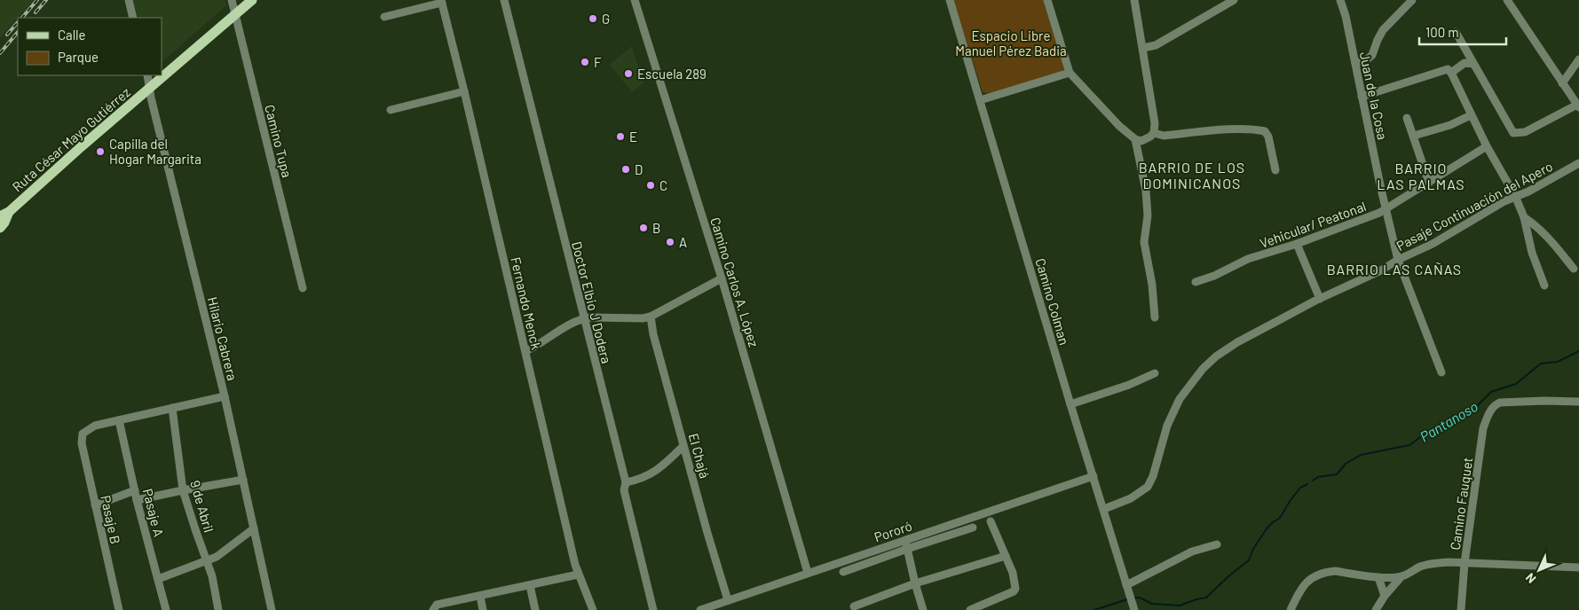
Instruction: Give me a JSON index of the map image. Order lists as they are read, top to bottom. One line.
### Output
{"streets":{"main road":["Ruta César Mayo Gutiérrez"],"street":["Juan de la Cosa","Camino Tupa","Pasaje Continuación del Apero","Vehicular/ Peatonal","Camino Carlos A. López","Camino Colman","Doctor Elbio J Dodera","Fernando Menck","Hilario Cabrera","El Chajá","Camino Fauquet","9 de Abril","Pasaje A","Pasaje B","Pororó"]},"crossings":[["Juan de la Cosa","Pasaje Continuación del Apero"],["Juan de la Cosa","Vehicular/ Peatonal"],["Ruta César Mayo Gutiérrez","Camino Tupa"],["Ruta César Mayo Gutiérrez","Hilario Cabrera"],["Pasaje Continuación del Apero","Camino Colman"],["Camino Carlos A. López","Pororó"],["Camino Colman","Pororó"],["El Chajá","Pororó"],["Pasaje A","Pasaje B"]],"districts":["BARRIO DE LOS DOMINICANOS","BARRIO LAS PALMAS","BARRIO LAS CAÑAS"],"water":["Pantanoso"],"parks":["Espacio Libre Manuel Pérez Badia"],"places":["G","F","Escuela 289","E","Capilla del Hogar Margarita","D","C","B","A"],"legend":["Calle","Parque"],"scale_bar":"100 m","north":"bottom left"}
